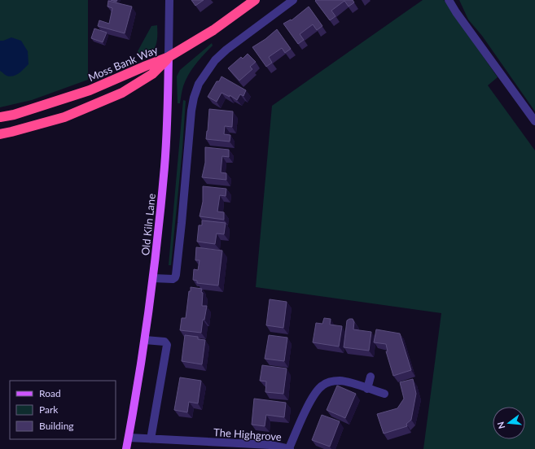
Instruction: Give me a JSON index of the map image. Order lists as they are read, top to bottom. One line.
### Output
{"streets":{"highway":["Moss Bank Way"],"main road":["Old Kiln Lane"],"street":["The Highgrove"]},"crossings":[["Moss Bank Way","Old Kiln Lane"],["Old Kiln Lane","The Highgrove"]],"legend":["Road","Park","Building"],"north":"left"}
